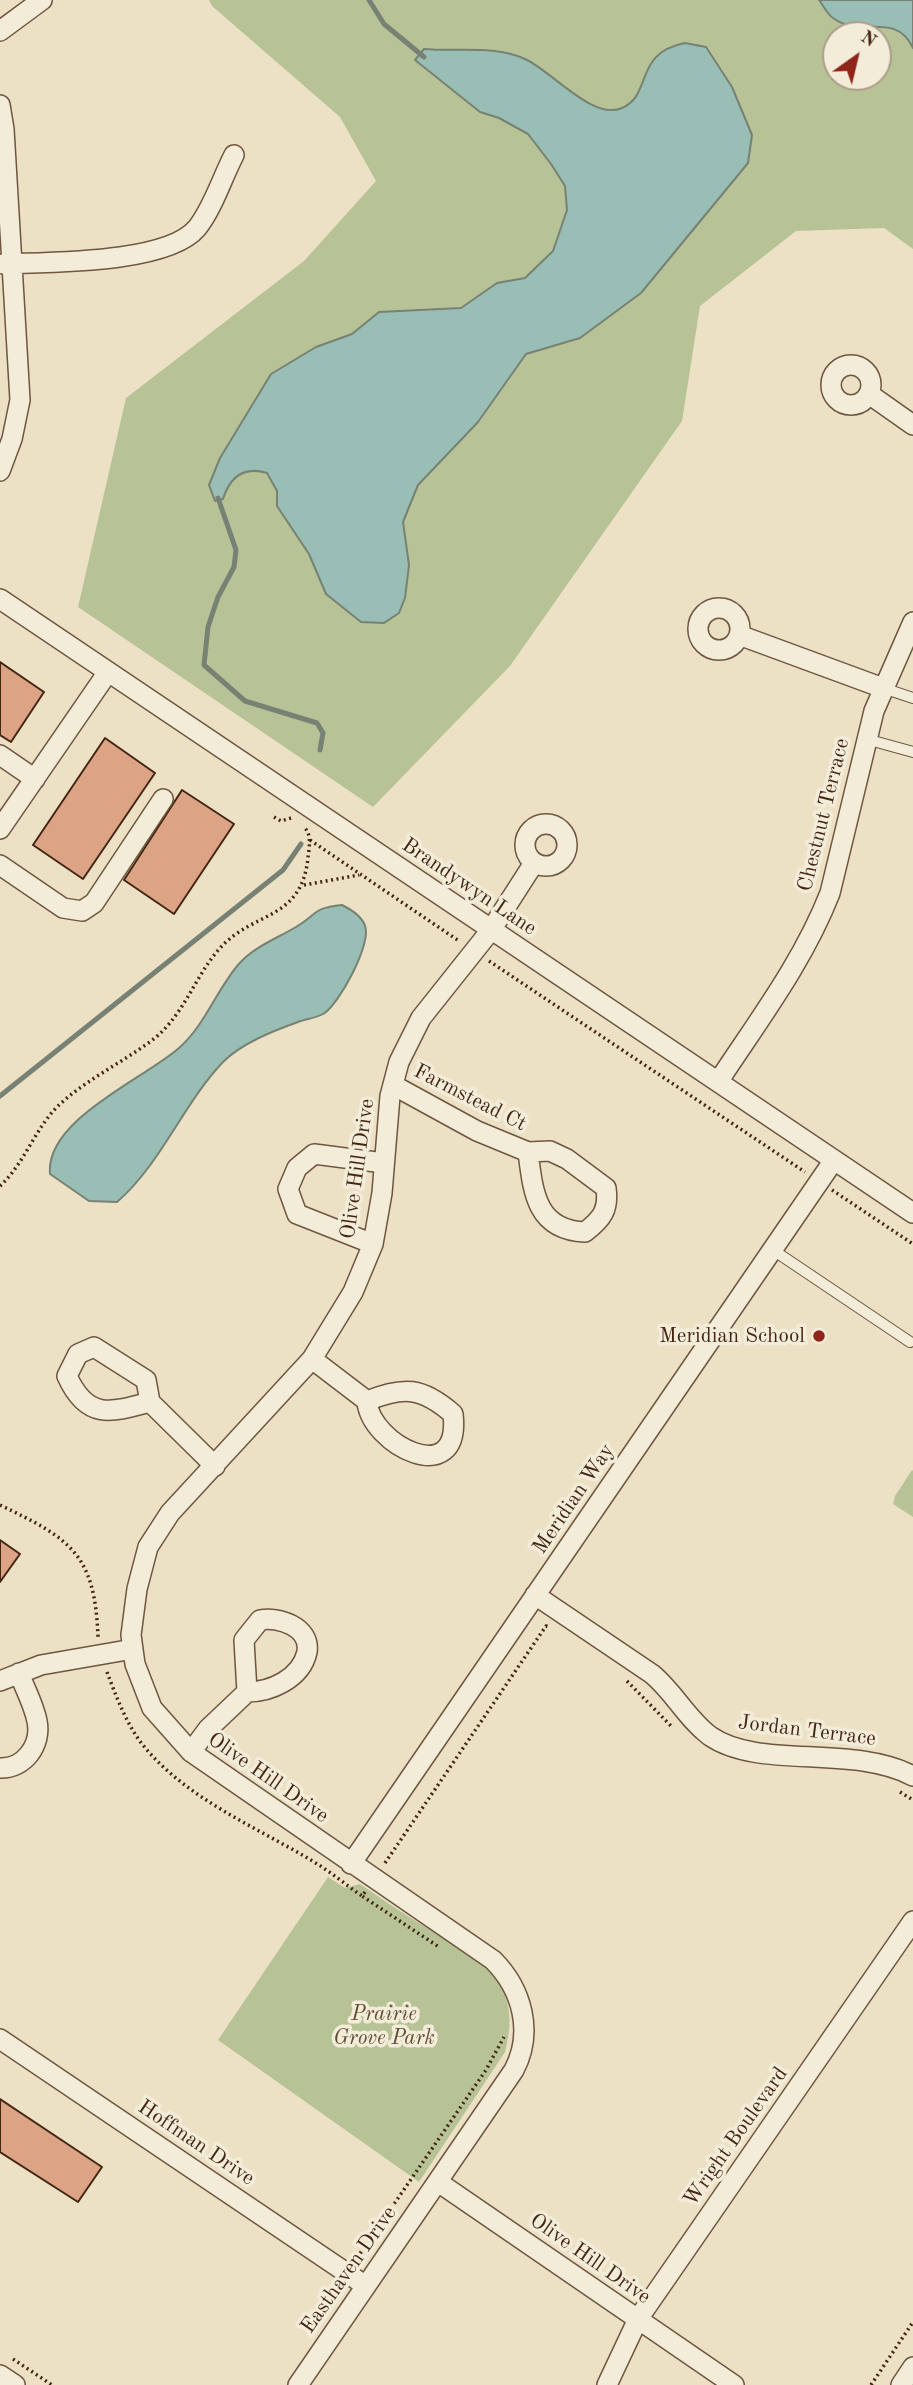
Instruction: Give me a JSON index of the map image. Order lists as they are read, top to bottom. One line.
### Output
{"streets":{"street":["Chestnut Terrace","Brandywyn Lane","Farmstead Ct","Olive Hill Drive","Meridian Way","Jordan Terrace","Wright Boulevard","Hoffman Drive","Easthaven Drive"]},"crossings":[["Chestnut Terrace","Brandywyn Lane"],["Brandywyn Lane","Olive Hill Drive"],["Brandywyn Lane","Meridian Way"],["Farmstead Ct","Olive Hill Drive"],["Olive Hill Drive","Meridian Way"],["Olive Hill Drive","Wright Boulevard"],["Olive Hill Drive","Easthaven Drive"],["Meridian Way","Jordan Terrace"],["Hoffman Drive","Easthaven Drive"]],"parks":["Prairie Grove Park"],"places":["Meridian School"],"north":"top right"}
